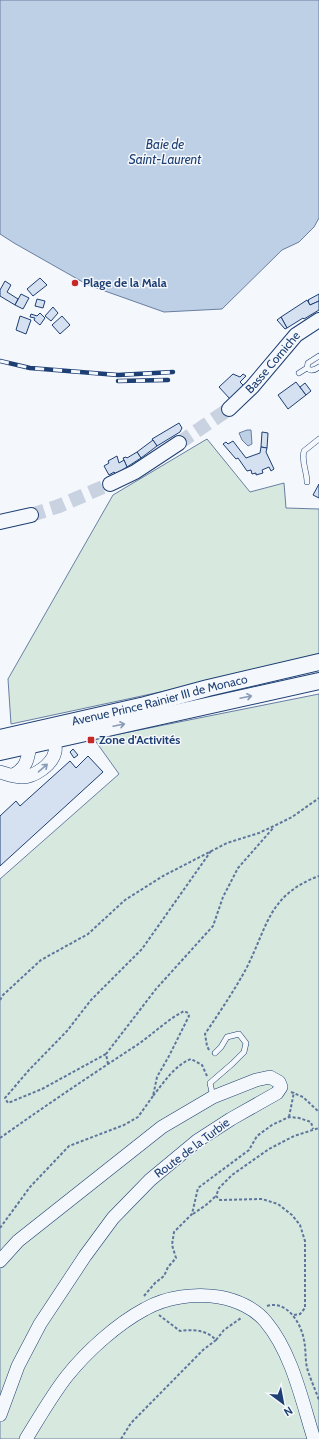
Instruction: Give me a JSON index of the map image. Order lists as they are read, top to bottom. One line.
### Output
{"streets":{"main road":["Basse Corniche","Avenue Prince Rainier III de Monaco"],"street":["Route de la Turbie"]},"water":["Baie de Saint-Laurent"],"places":{"other":["Plage de la Mala"],"transit":["Zone d'Activités"]},"north":"bottom right"}
